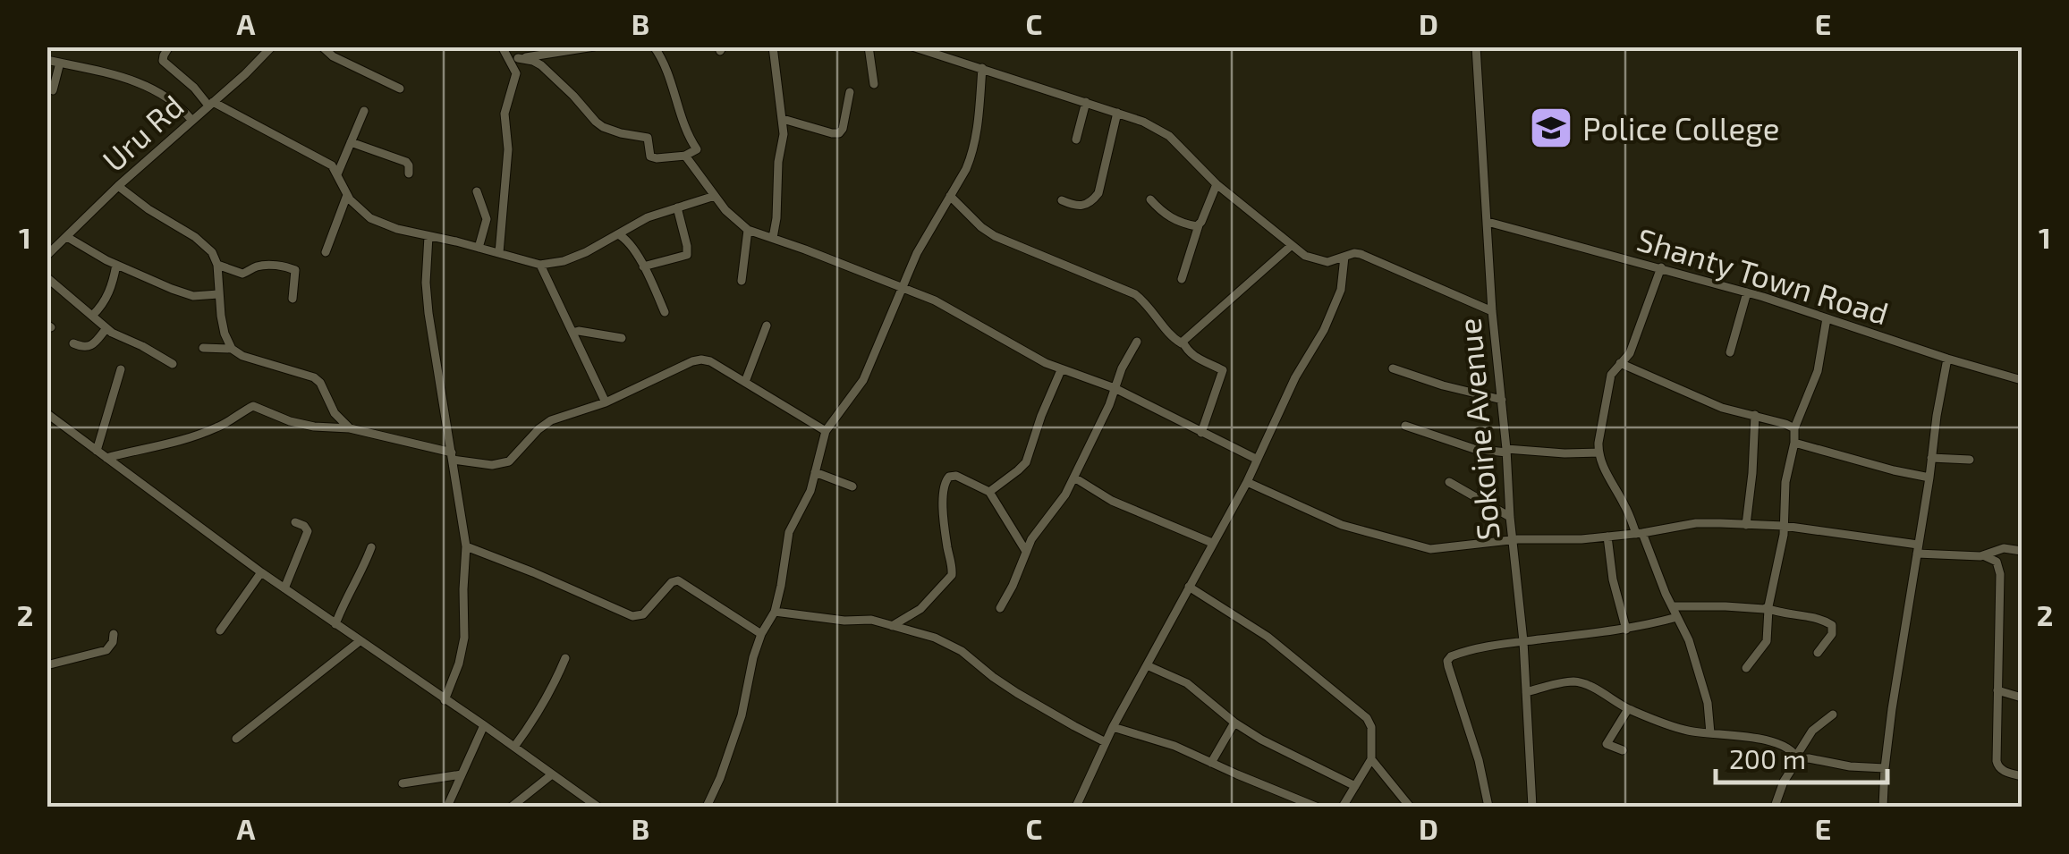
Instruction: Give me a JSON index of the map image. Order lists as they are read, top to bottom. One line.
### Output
{"streets":{"street":["Uru Rd","Shanty Town Road","Sokoine Avenue"]},"crossings":[["Shanty Town Road","Sokoine Avenue"]],"places":{"school or university":["Police College"]},"scale_bar":"200 m","grid":{"columns":["A","B","C","D","E"],"rows":["1","2"]}}
